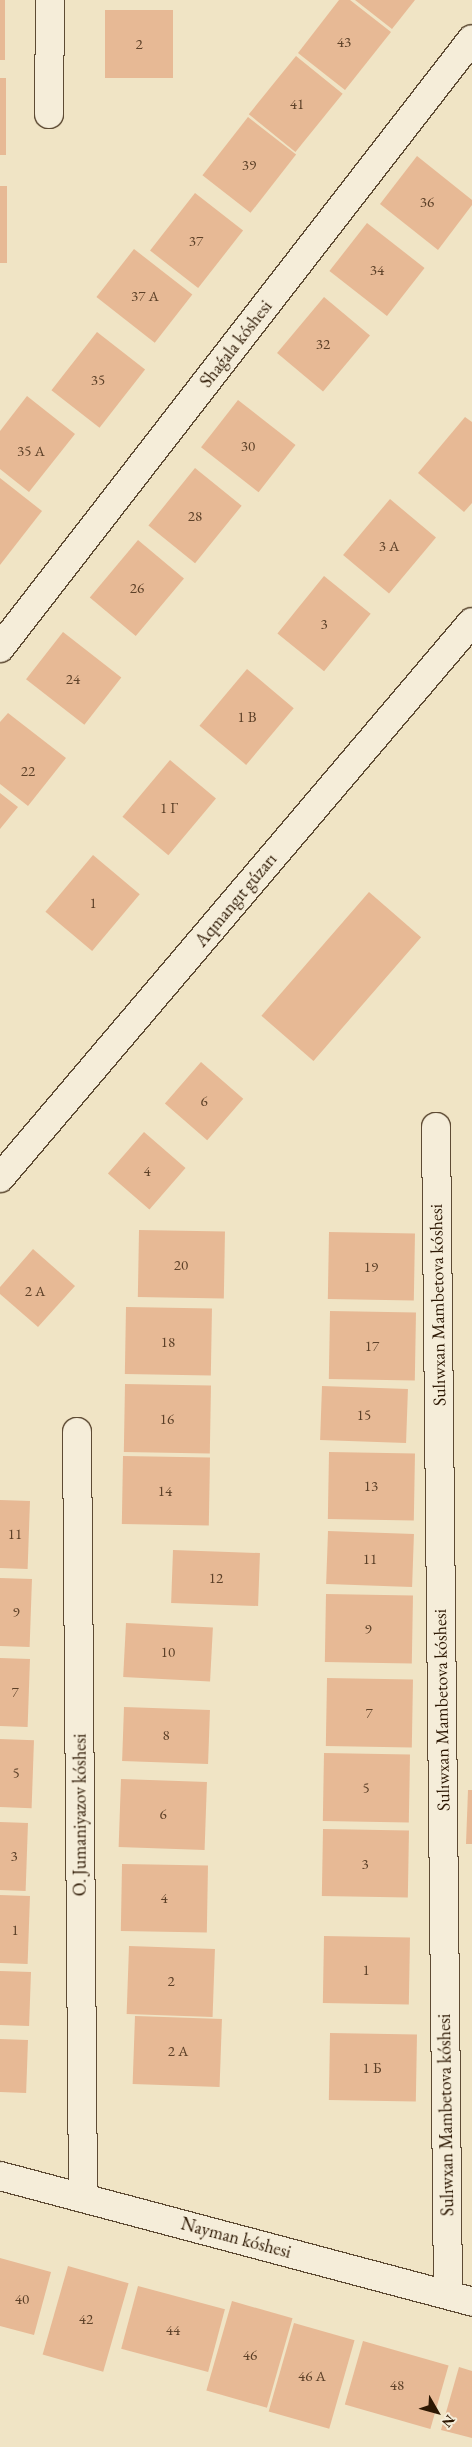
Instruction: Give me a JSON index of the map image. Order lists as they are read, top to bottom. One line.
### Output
{"streets":{"street":["Shaǵala kóshesi","Aqmangıt gúzarı","Sulıwxan Mambetova kóshesi","O. Jumaniyazov kóshesi","Nayman kóshesi"]},"crossings":[["Sulıwxan Mambetova kóshesi","Nayman kóshesi"],["O. Jumaniyazov kóshesi","Nayman kóshesi"]],"house_numbers":["43","2","41","39","36","37","34","37 А","32","35","30","35 А","28","3 А","26","3","24","1 В","22","1 Г","1","6","4","20","19","2 А","18","17","15","16","13","14","11","11","12","9","9","10","7","7","8","5","5","6","3","3","4","1","1","2","2 А","1 Б","40","42","44","46","46 А","48"],"north":"bottom right"}
